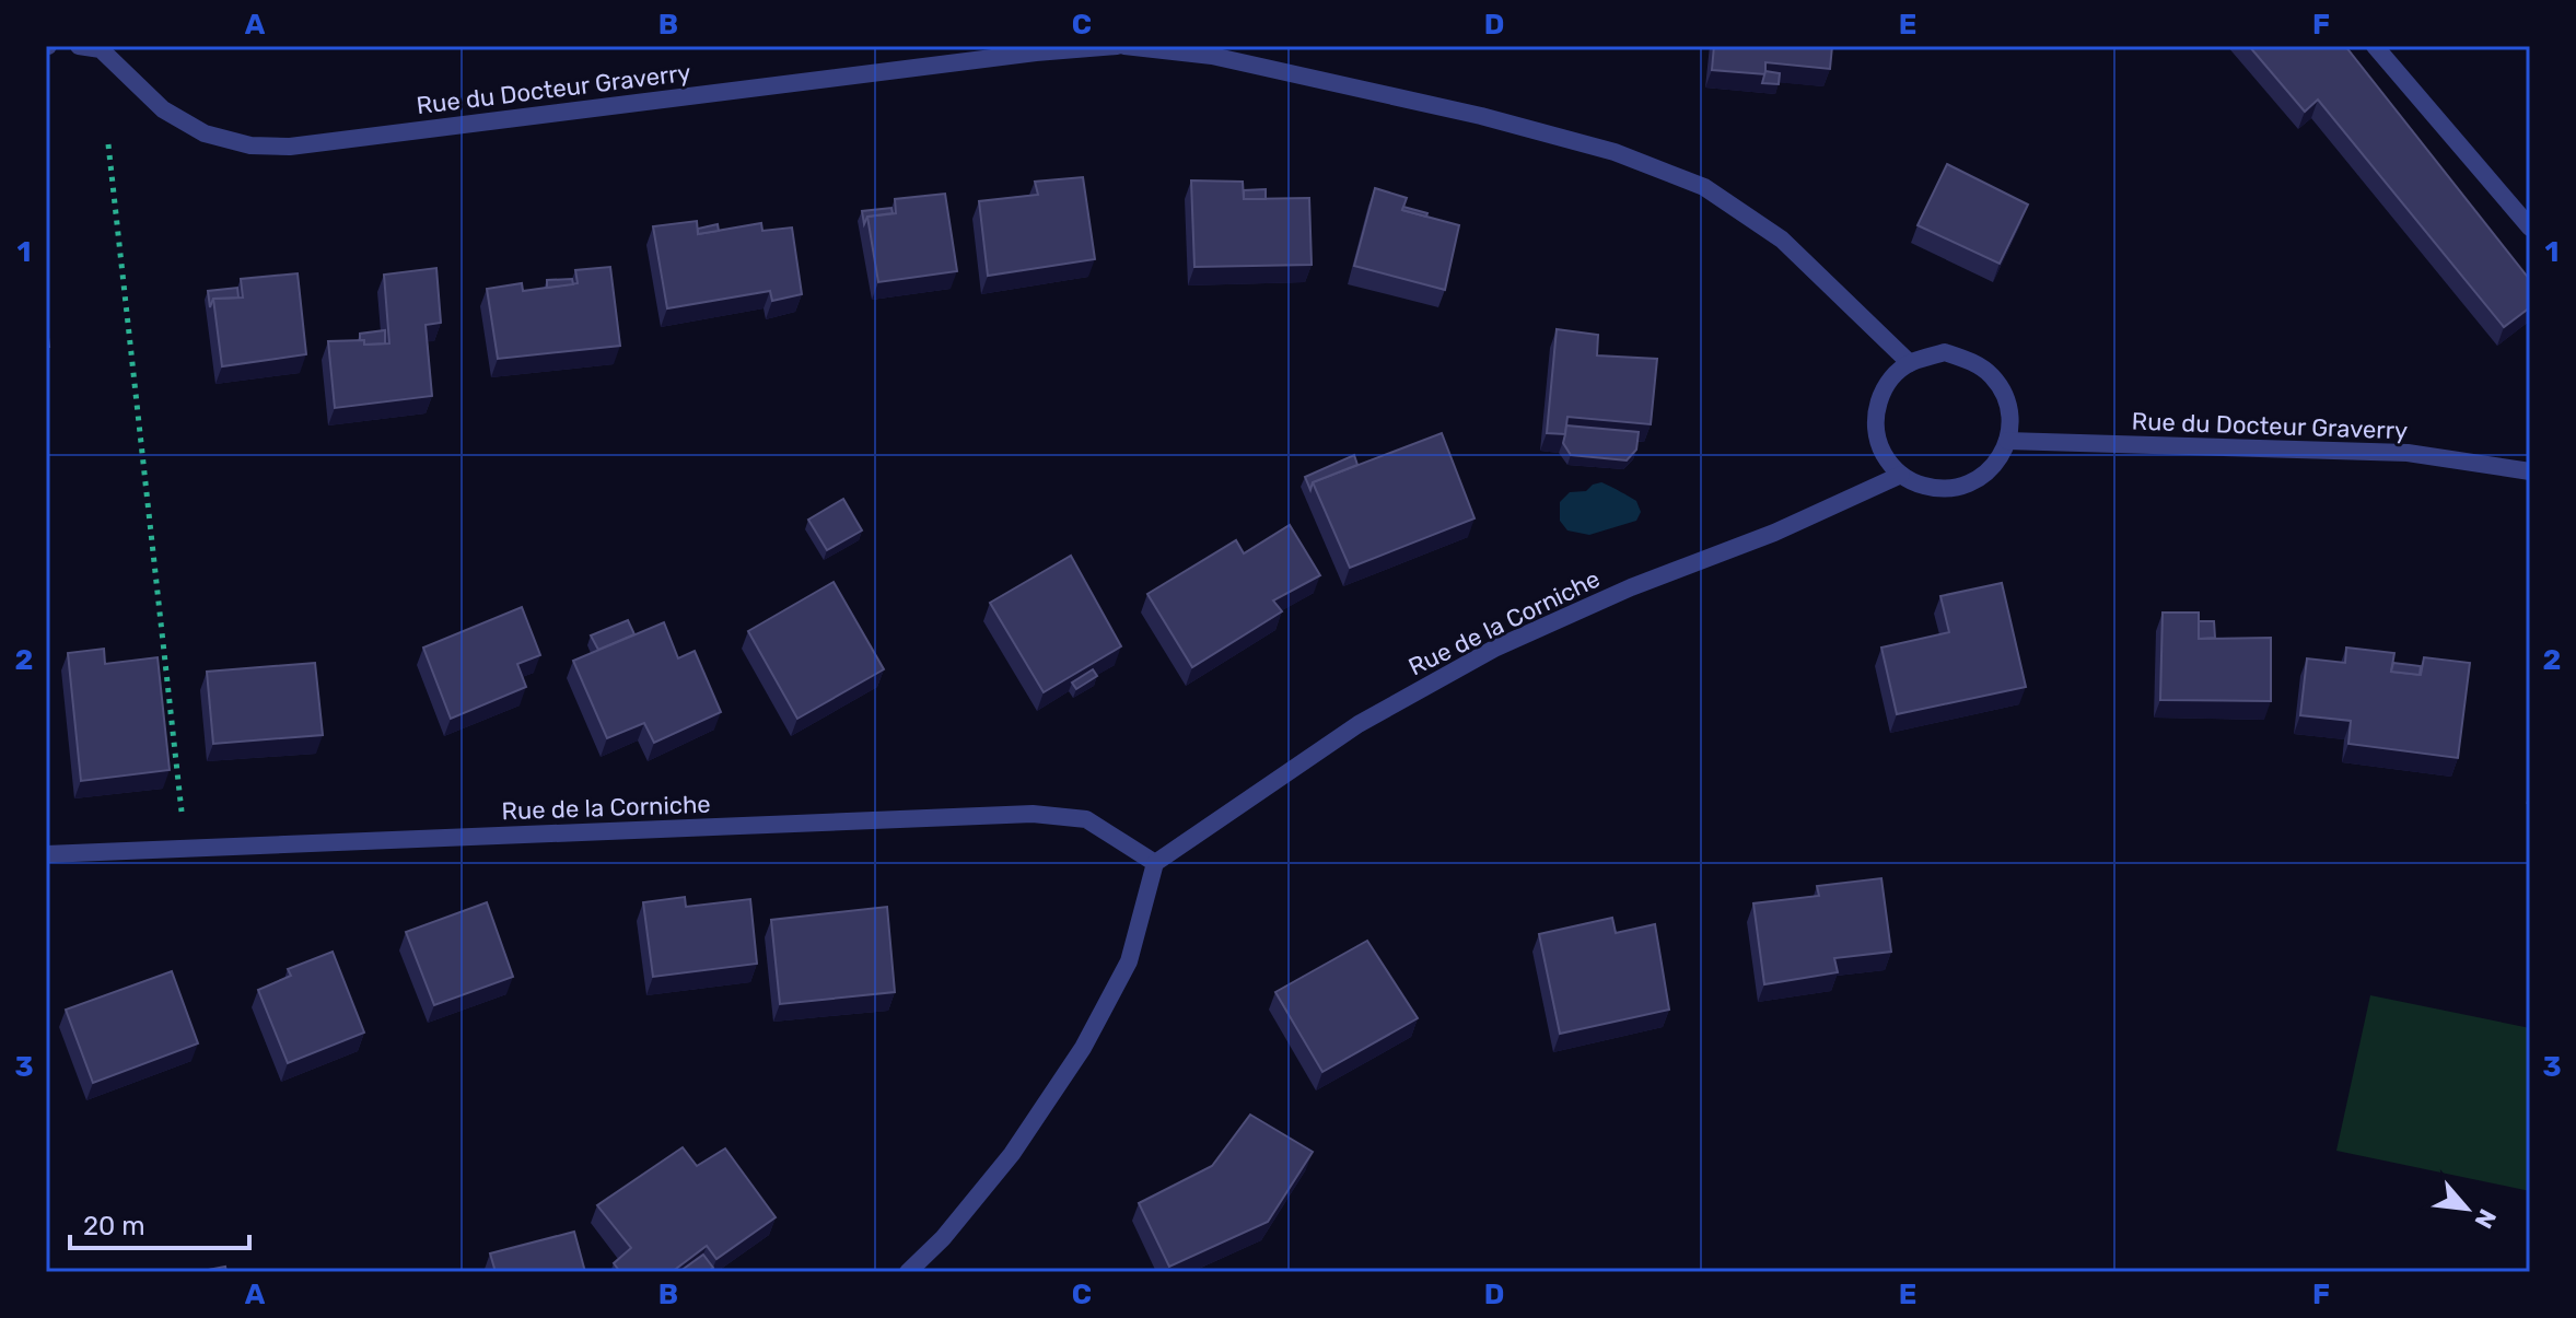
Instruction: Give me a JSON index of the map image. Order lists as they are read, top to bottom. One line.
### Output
{"streets":{"street":["Rue du Docteur Graverry","Rue de la Corniche"]},"crossings":[["Rue du Docteur Graverry","Rue de la Corniche"]],"scale_bar":"20 m","north":"bottom right","grid":{"columns":["A","B","C","D","E","F"],"rows":["1","2","3"]}}
